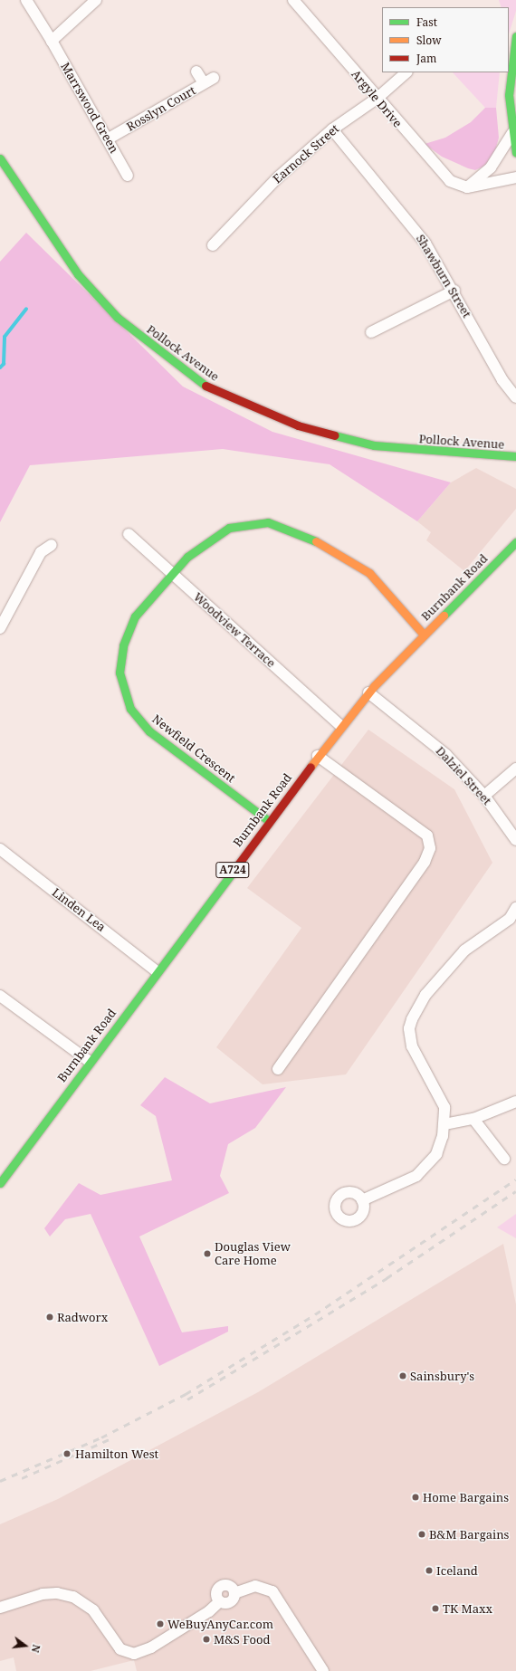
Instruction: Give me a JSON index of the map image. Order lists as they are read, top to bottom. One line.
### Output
{"streets":{"street":["Argyle Drive","Marrswood Green","Rosslyn Court","Earnock Street","Shawburn Street","Pollock Avenue","Burnbank Road","Woodview Terrace","Newfield Crescent","Dalziel Street","A724","Linden Lea"]},"crossings":[["Argyle Drive","Earnock Street"],["Marrswood Green","Rosslyn Court"],["Earnock Street","Shawburn Street"],["Burnbank Road","Woodview Terrace"],["Burnbank Road","Newfield Crescent"],["Burnbank Road","Dalziel Street"],["Burnbank Road","Linden Lea"],["Woodview Terrace","Newfield Crescent"]],"places":["Douglas View Care Home","Radworx","Sainsbury's","Hamilton West","Home Bargains","B&M Bargains","Iceland","TK Maxx","WeBuyAnyCar.com","M&S Food"],"legend":["Fast","Slow","Jam"],"north":"right"}
